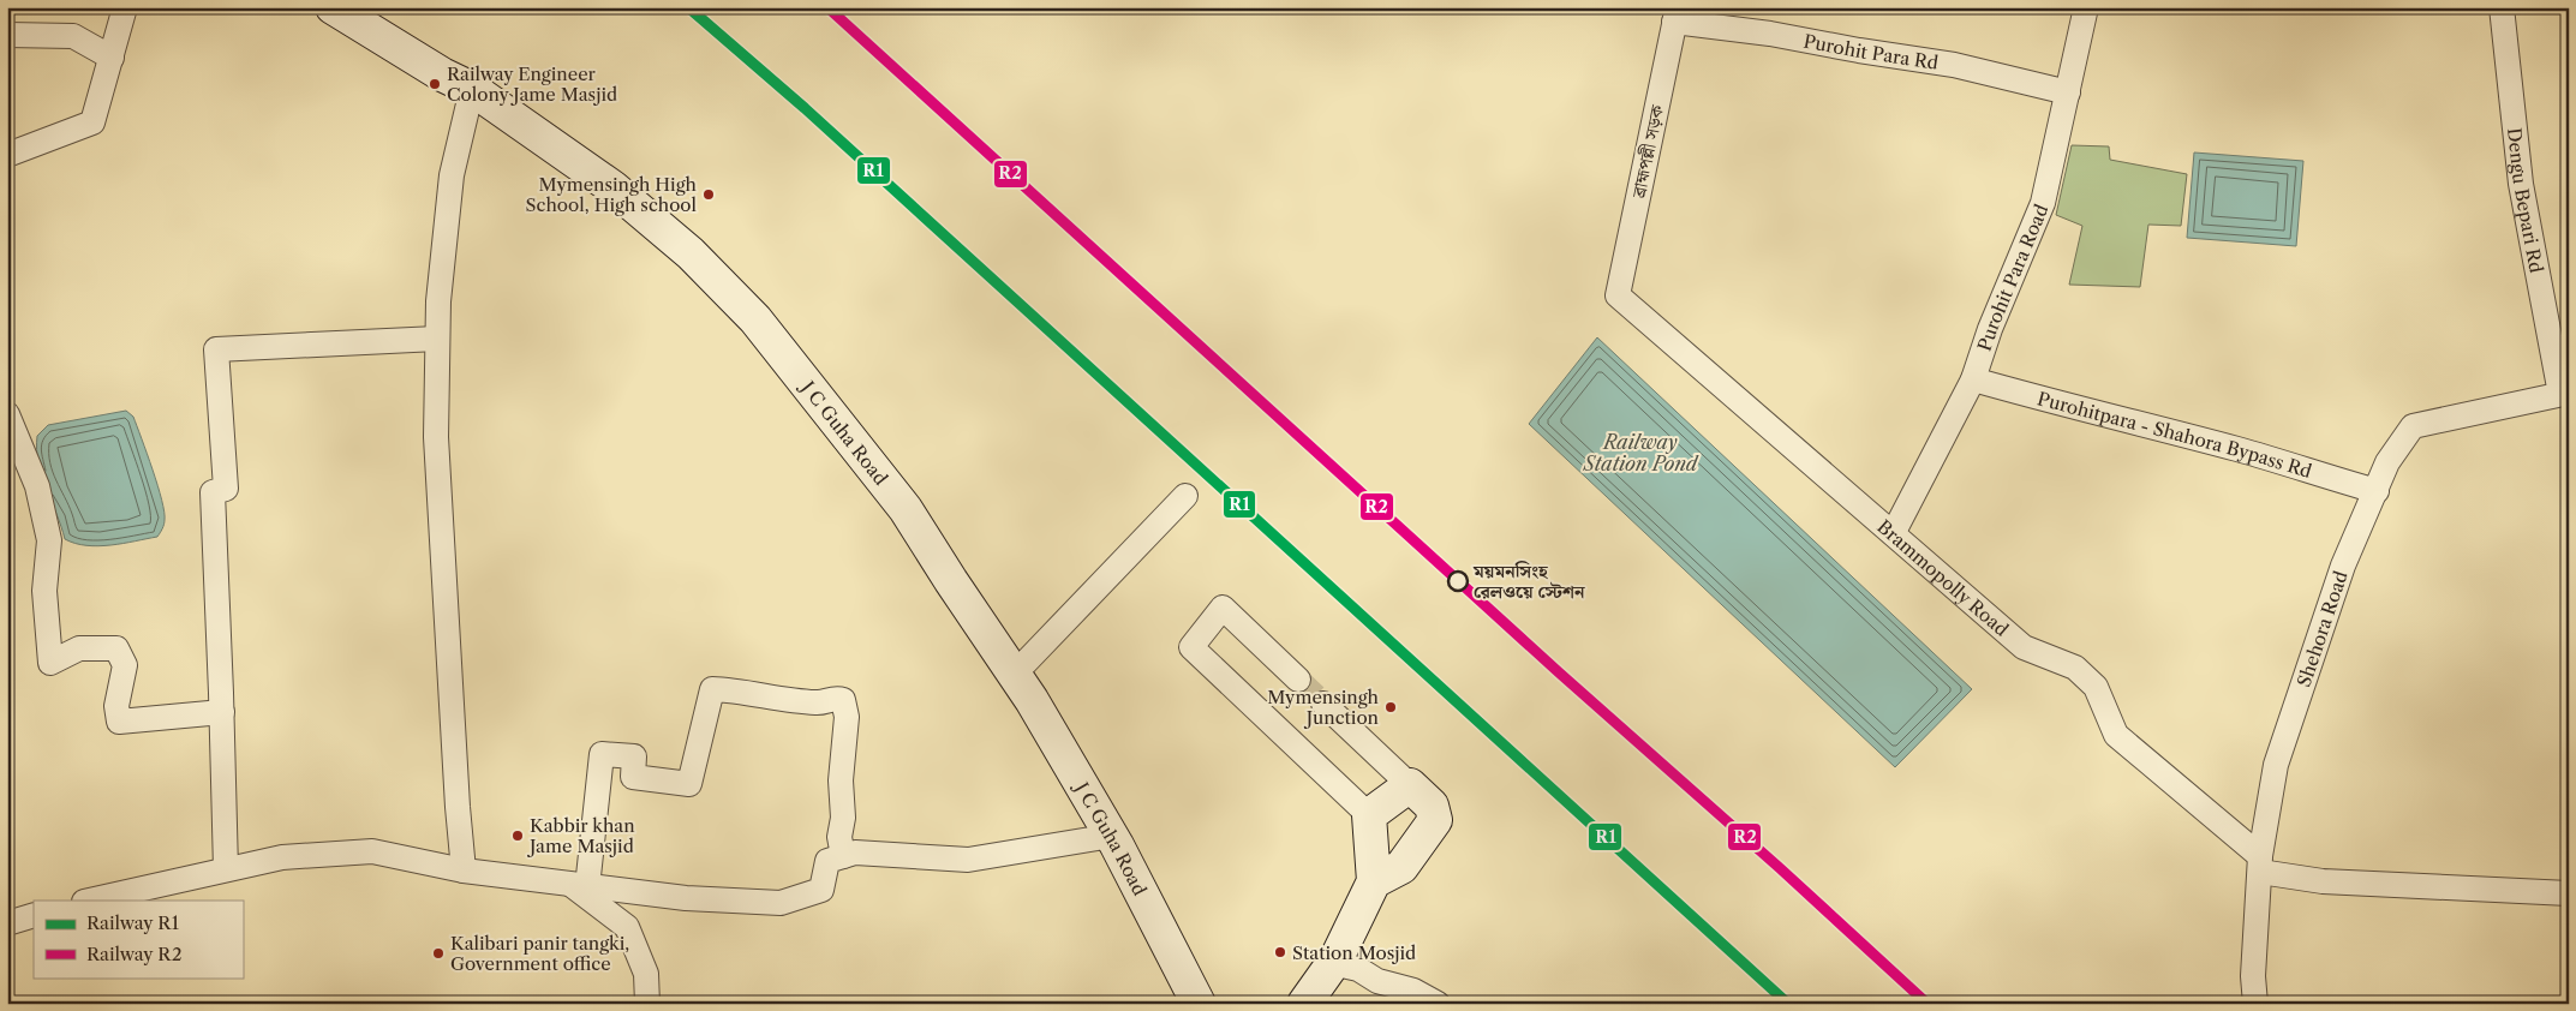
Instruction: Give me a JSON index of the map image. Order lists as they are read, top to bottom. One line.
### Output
{"streets":{"street":["Purohit Para Rd","ব্রাহ্মপল্লী সড়ক","Dengu Bepari Rd","Purohit Para Road","J C Guha Road","Purohitpara - Shahora Bypass Rd","Brammopolly Road","Shehora Road"]},"crossings":[["Purohit Para Rd","ব্রাহ্মপল্লী সড়ক"],["Purohit Para Rd","Purohit Para Road"],["ব্রাহ্মপল্লী সড়ক","Brammopolly Road"],["Dengu Bepari Rd","Shehora Road"],["Purohit Para Road","Purohitpara - Shahora Bypass Rd"],["Purohit Para Road","Brammopolly Road"],["Purohitpara - Shahora Bypass Rd","Shehora Road"],["Brammopolly Road","Shehora Road"]],"water":["Railway Station Pond"],"places":["Railway Engineer Colony Jame Masjid","Mymensingh High School, High school","ময়মনসিংহ রেলওয়ে স্টেশন","Mymensingh Junction","Kabbir khan Jame Masjid","Station Mosjid","Kalibari panir tangki, Government office"],"lines":["rail line R1","rail line R2"],"legend":["Railway R1","Railway R2"]}
